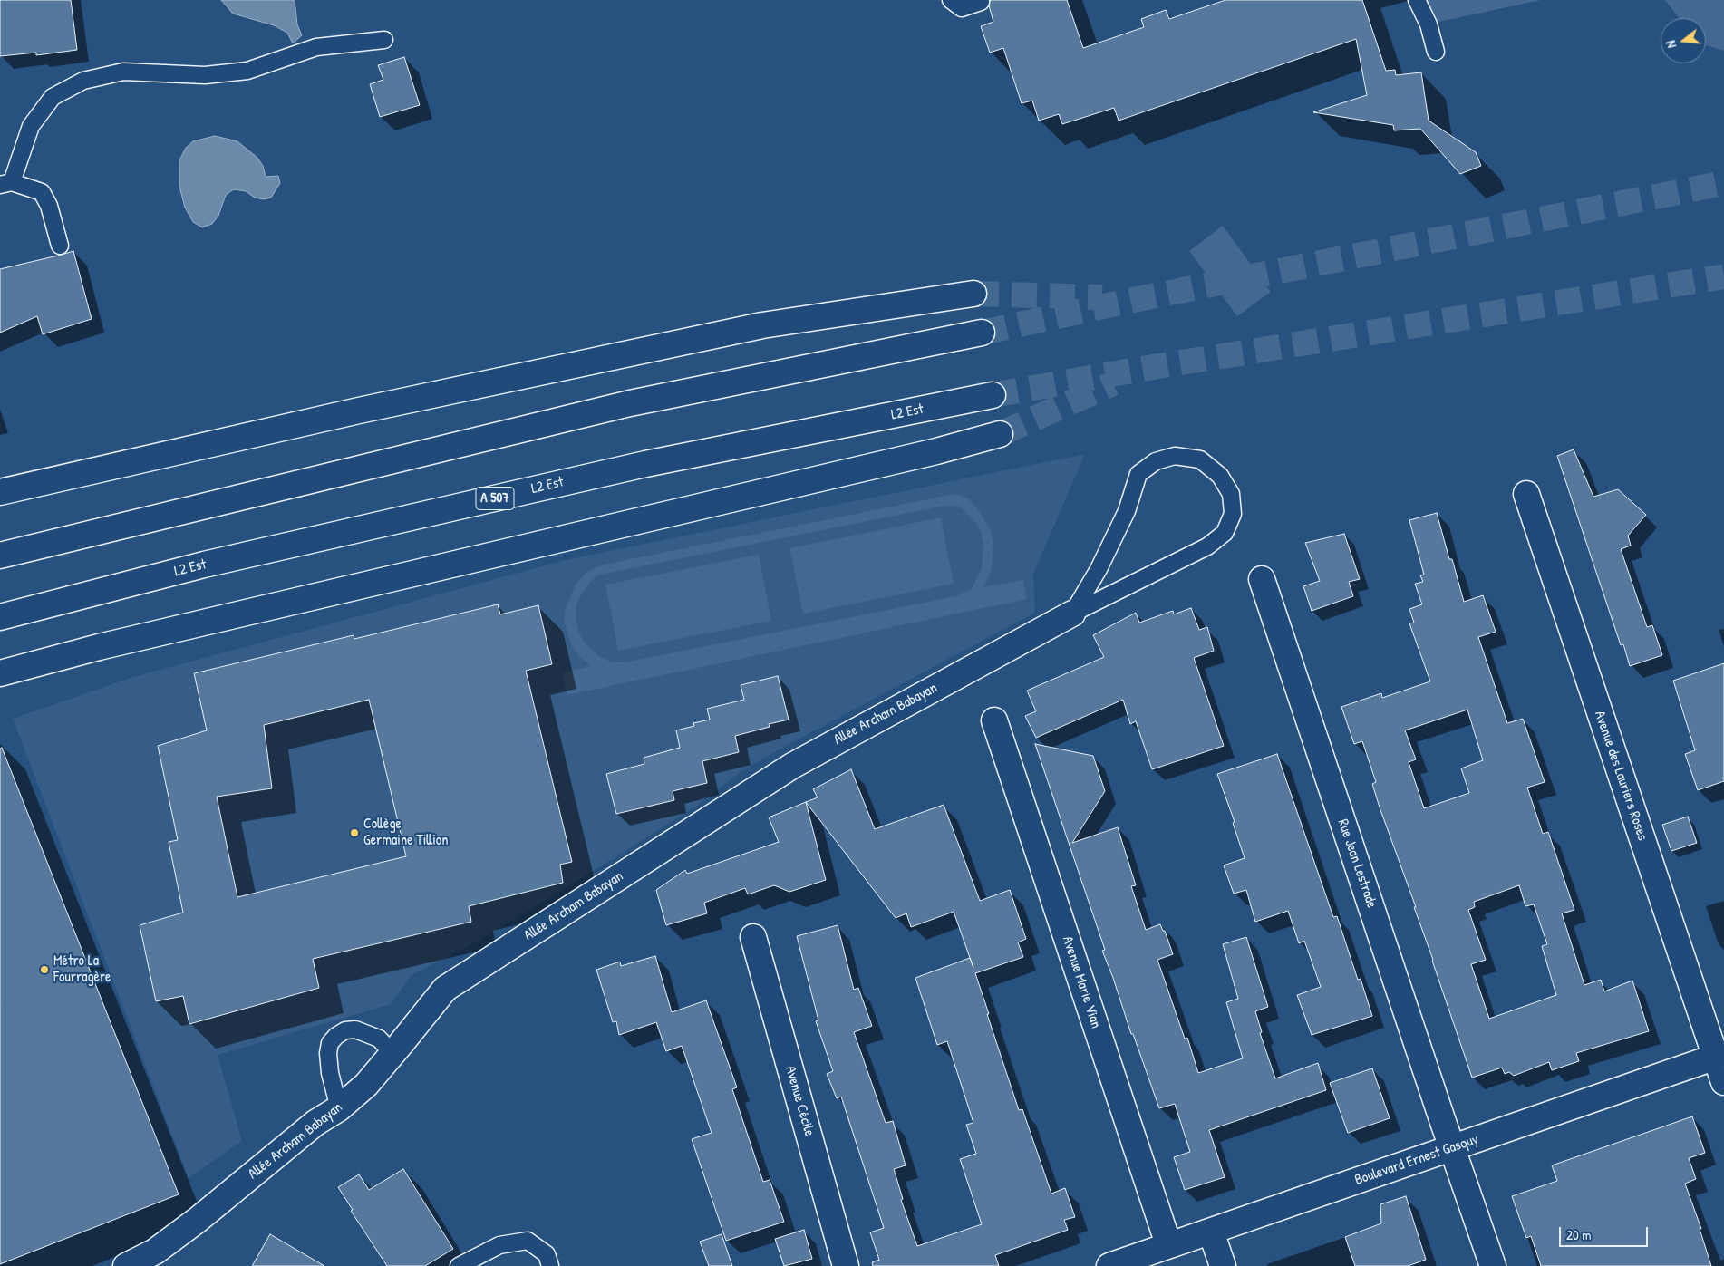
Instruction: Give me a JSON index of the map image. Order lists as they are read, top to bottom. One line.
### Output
{"streets":{"main road":["L2 Est","A 507","Allée Archam Babayan","Avenue des Lauriers Roses","Rue Jean Lestrade","Avenue Marie Vian","Avenue Cécile","Boulevard Ernest Gasquy"]},"crossings":[["Avenue des Lauriers Roses","Boulevard Ernest Gasquy"],["Rue Jean Lestrade","Boulevard Ernest Gasquy"],["Avenue Marie Vian","Boulevard Ernest Gasquy"]],"places":["Collège Germaine Tillion","Métro La Fourragère"],"scale_bar":"20 m","north":"left"}
